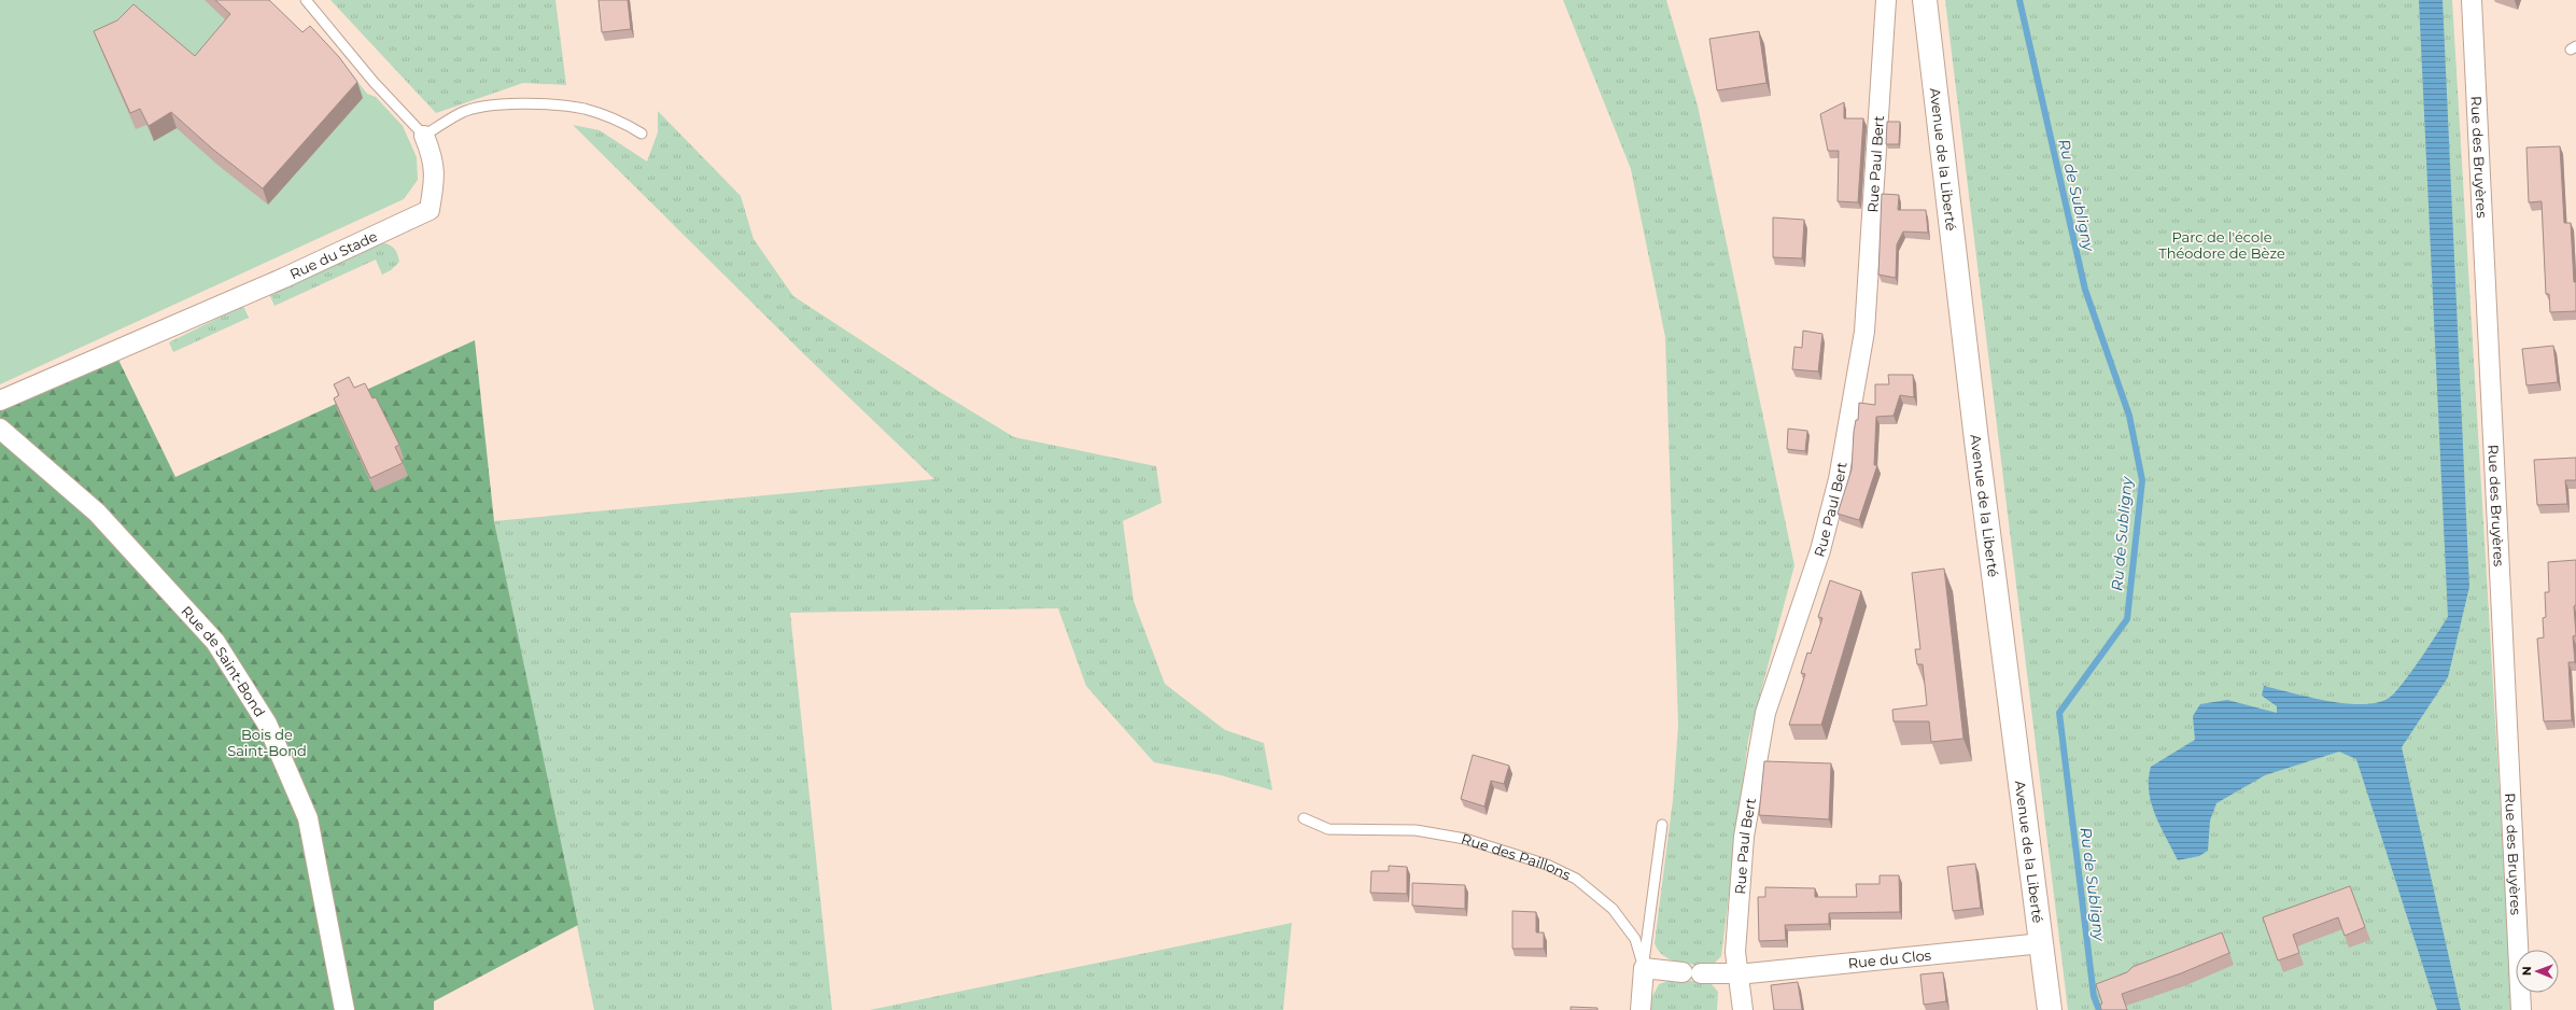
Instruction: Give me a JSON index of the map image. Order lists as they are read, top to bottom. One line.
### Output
{"streets":{"main road":["Avenue de la Liberté"],"street":["Rue des Bruyères","Rue Paul Bert","Rue du Stade","Rue de Saint-Bond","Rue du Clos"],"lane":["Rue des Paillons"]},"crossings":[["Avenue de la Liberté","Rue du Clos"],["Rue Paul Bert","Rue du Clos"],["Rue des Paillons","Rue du Clos"]],"water":["Ru de Subligny"],"parks":["Parc de l'école Théodore de Bèze","Bois de Saint-Bond"],"north":"left"}
